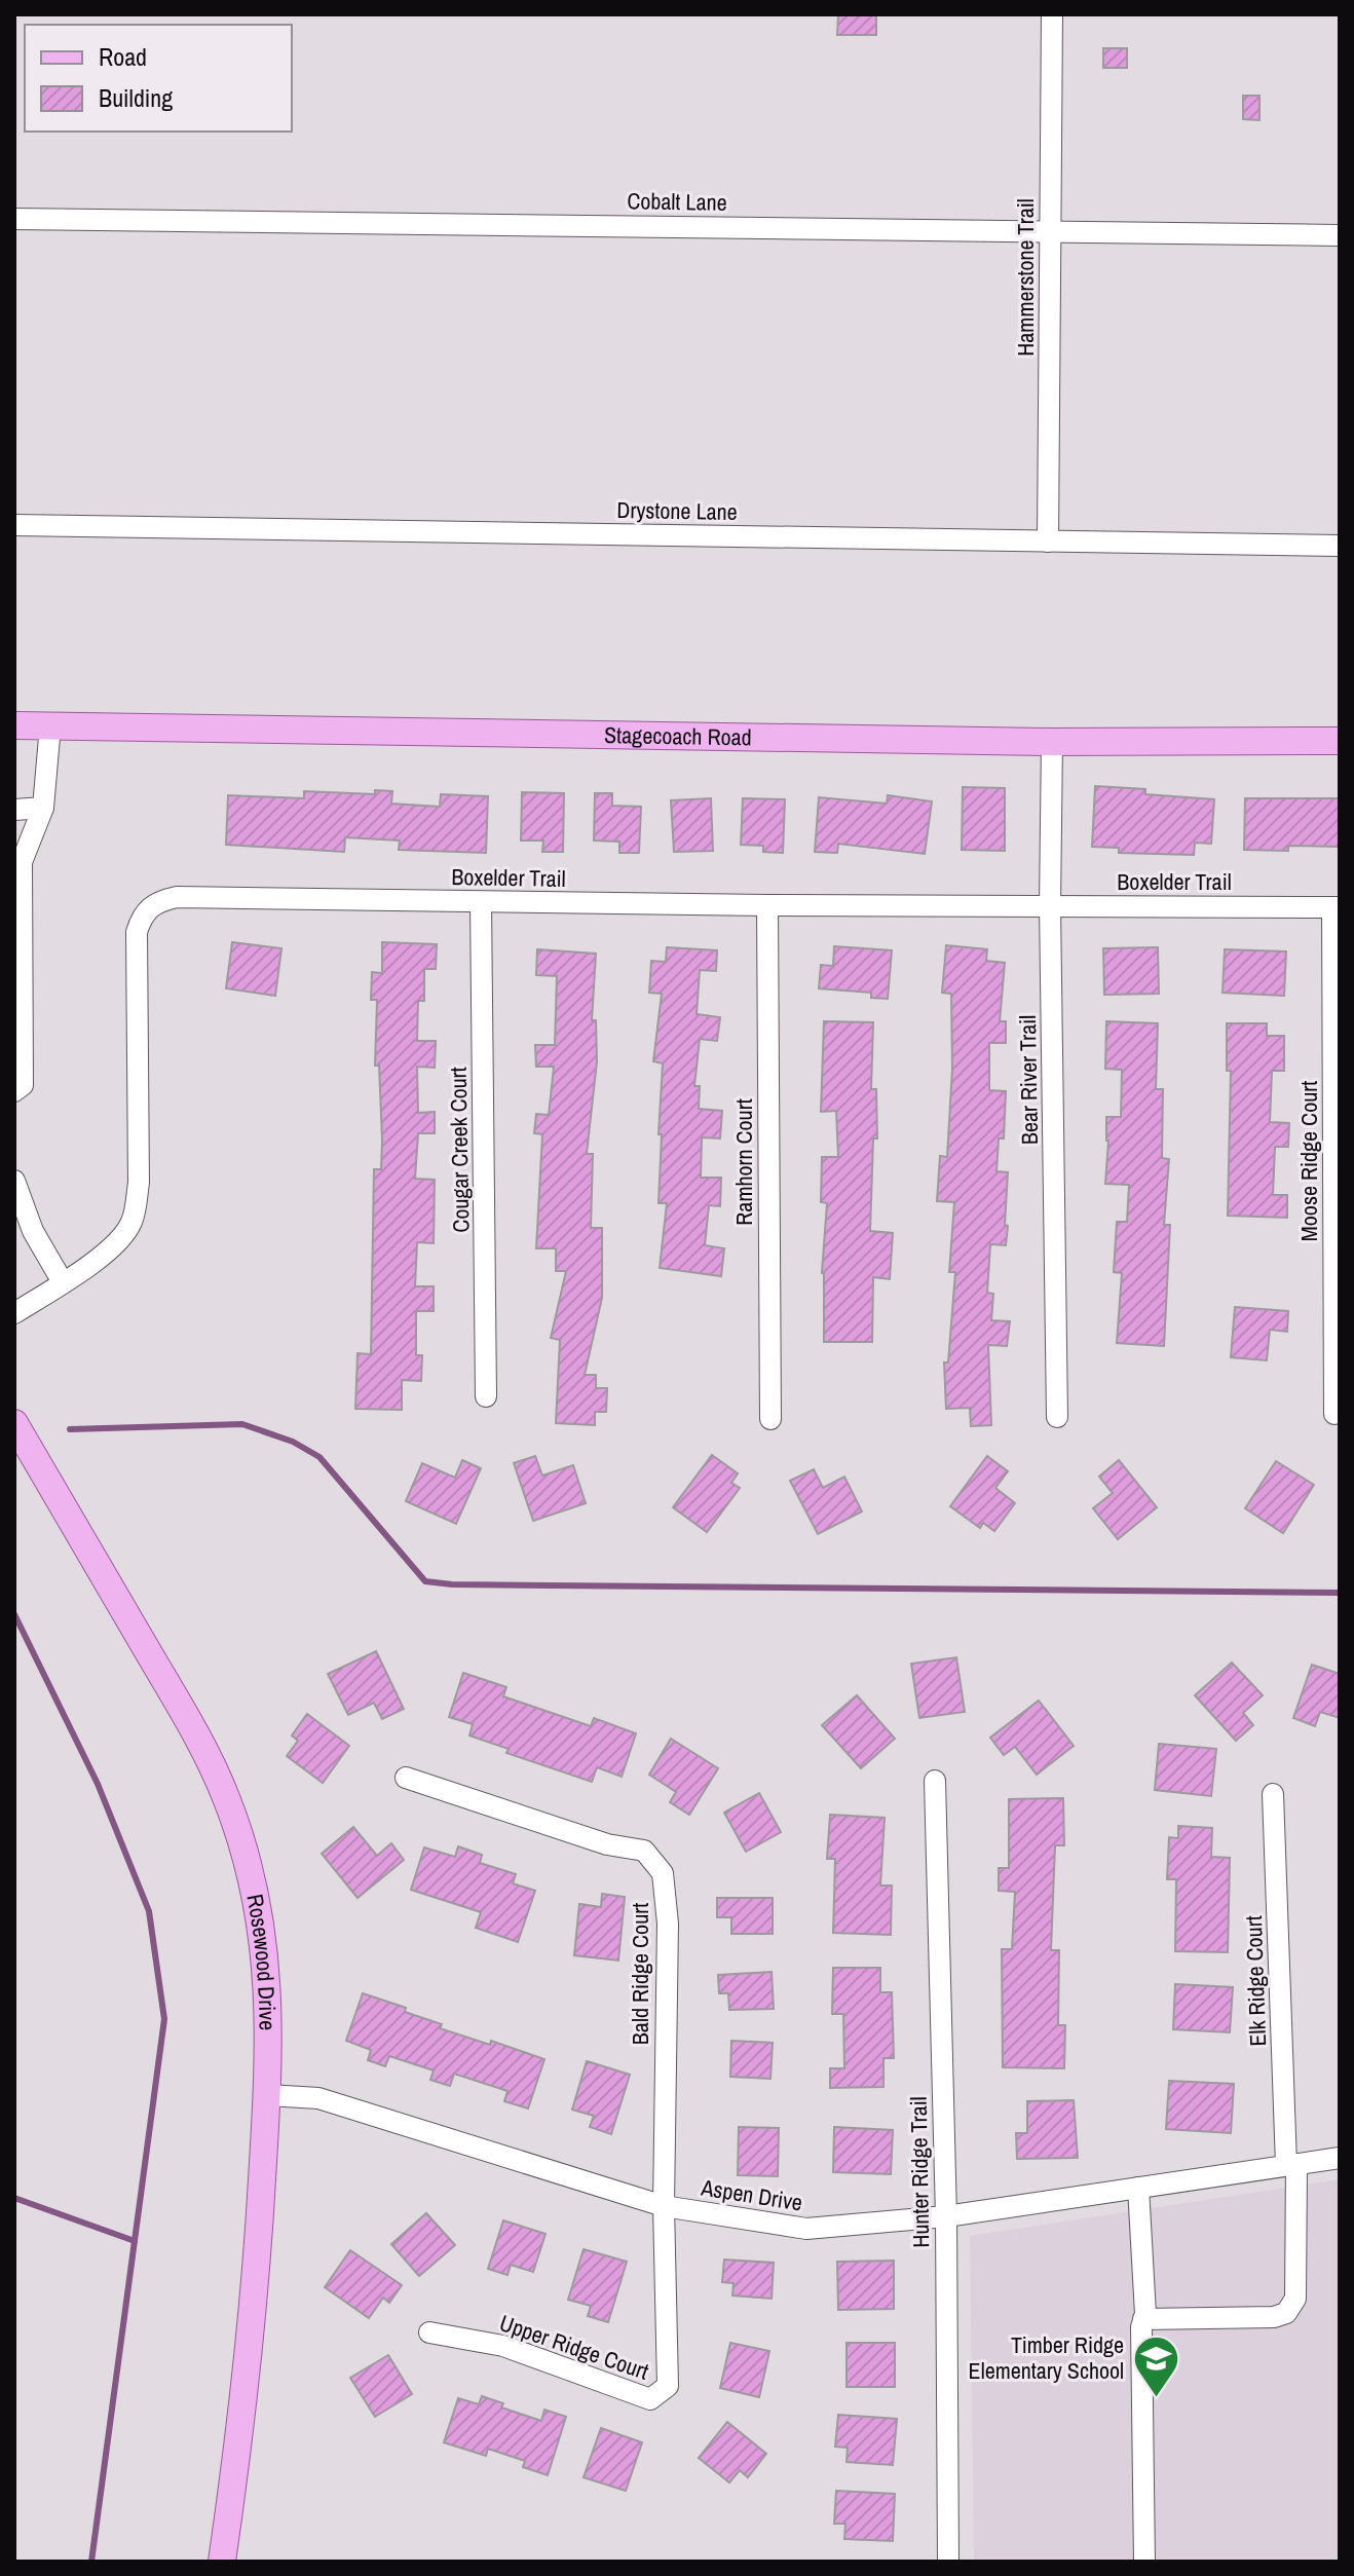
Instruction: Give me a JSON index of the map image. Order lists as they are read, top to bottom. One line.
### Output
{"streets":{"main road":["Stagecoach Road","Rosewood Drive"],"street":["Cobalt Lane","Hammerstone Trail","Drystone Lane","Boxelder Trail","Bear River Trail","Cougar Creek Court","Moose Ridge Court","Ramhorn Court","Bald Ridge Court","Elk Ridge Court","Hunter Ridge Trail","Aspen Drive","Upper Ridge Court"]},"crossings":[["Cobalt Lane","Hammerstone Trail"],["Hammerstone Trail","Drystone Lane"],["Stagecoach Road","Bear River Trail"],["Boxelder Trail","Bear River Trail"],["Boxelder Trail","Cougar Creek Court"],["Boxelder Trail","Moose Ridge Court"],["Boxelder Trail","Ramhorn Court"],["Rosewood Drive","Aspen Drive"],["Bald Ridge Court","Aspen Drive"],["Bald Ridge Court","Upper Ridge Court"],["Elk Ridge Court","Aspen Drive"],["Hunter Ridge Trail","Aspen Drive"],["Aspen Drive","Upper Ridge Court"]],"places":{"school or university":["Timber Ridge Elementary School"]},"legend":["Road","Building"]}
